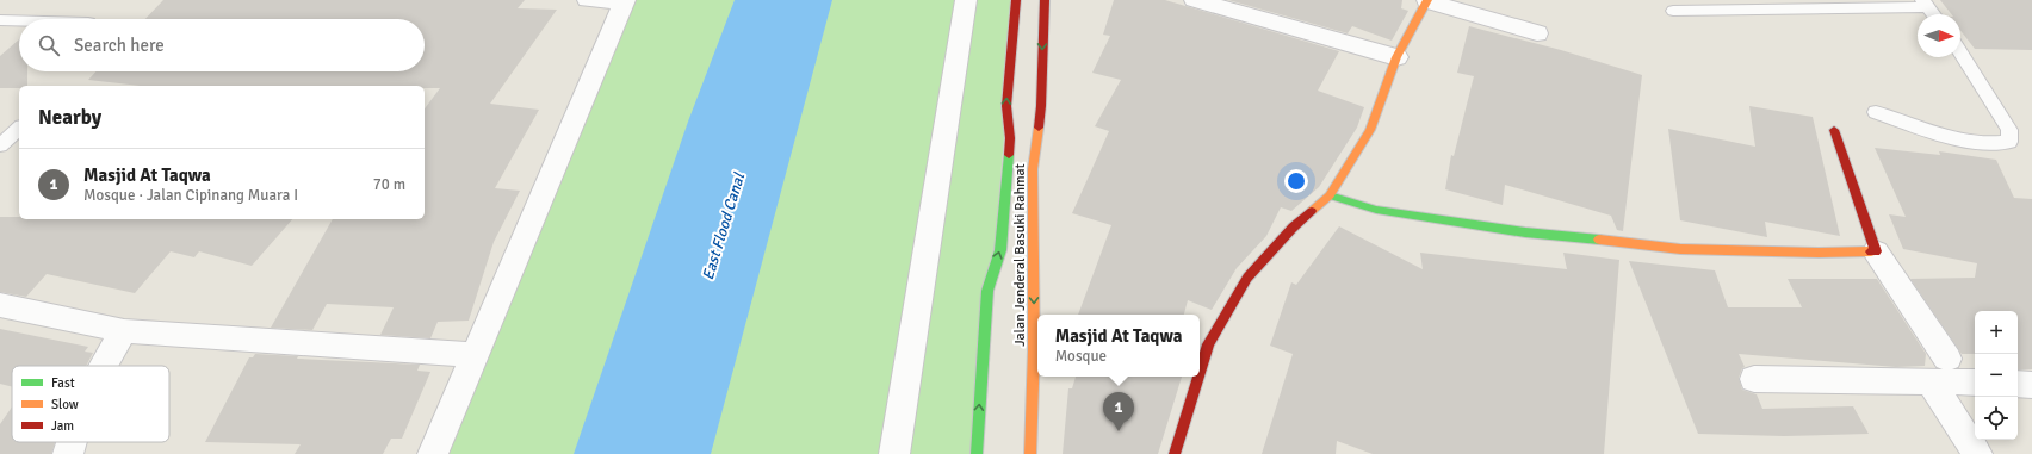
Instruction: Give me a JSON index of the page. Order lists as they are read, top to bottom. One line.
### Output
{"streets":{"street":["Jalan Jenderal Basuki Rahmat"]},"water":["East Flood Canal"],"legend":["Fast","Slow","Jam"],"north":"right","page":{"search":"Search here","heading":"Nearby","list":[{"mark":"1","name":"Masjid At Taqwa","note":"Mosque · Jalan Cipinang Muara I","value":"70 m"}],"map_buttons":["+","−"],"popup":["Masjid At Taqwa","Mosque"],"pins":"1"}}
